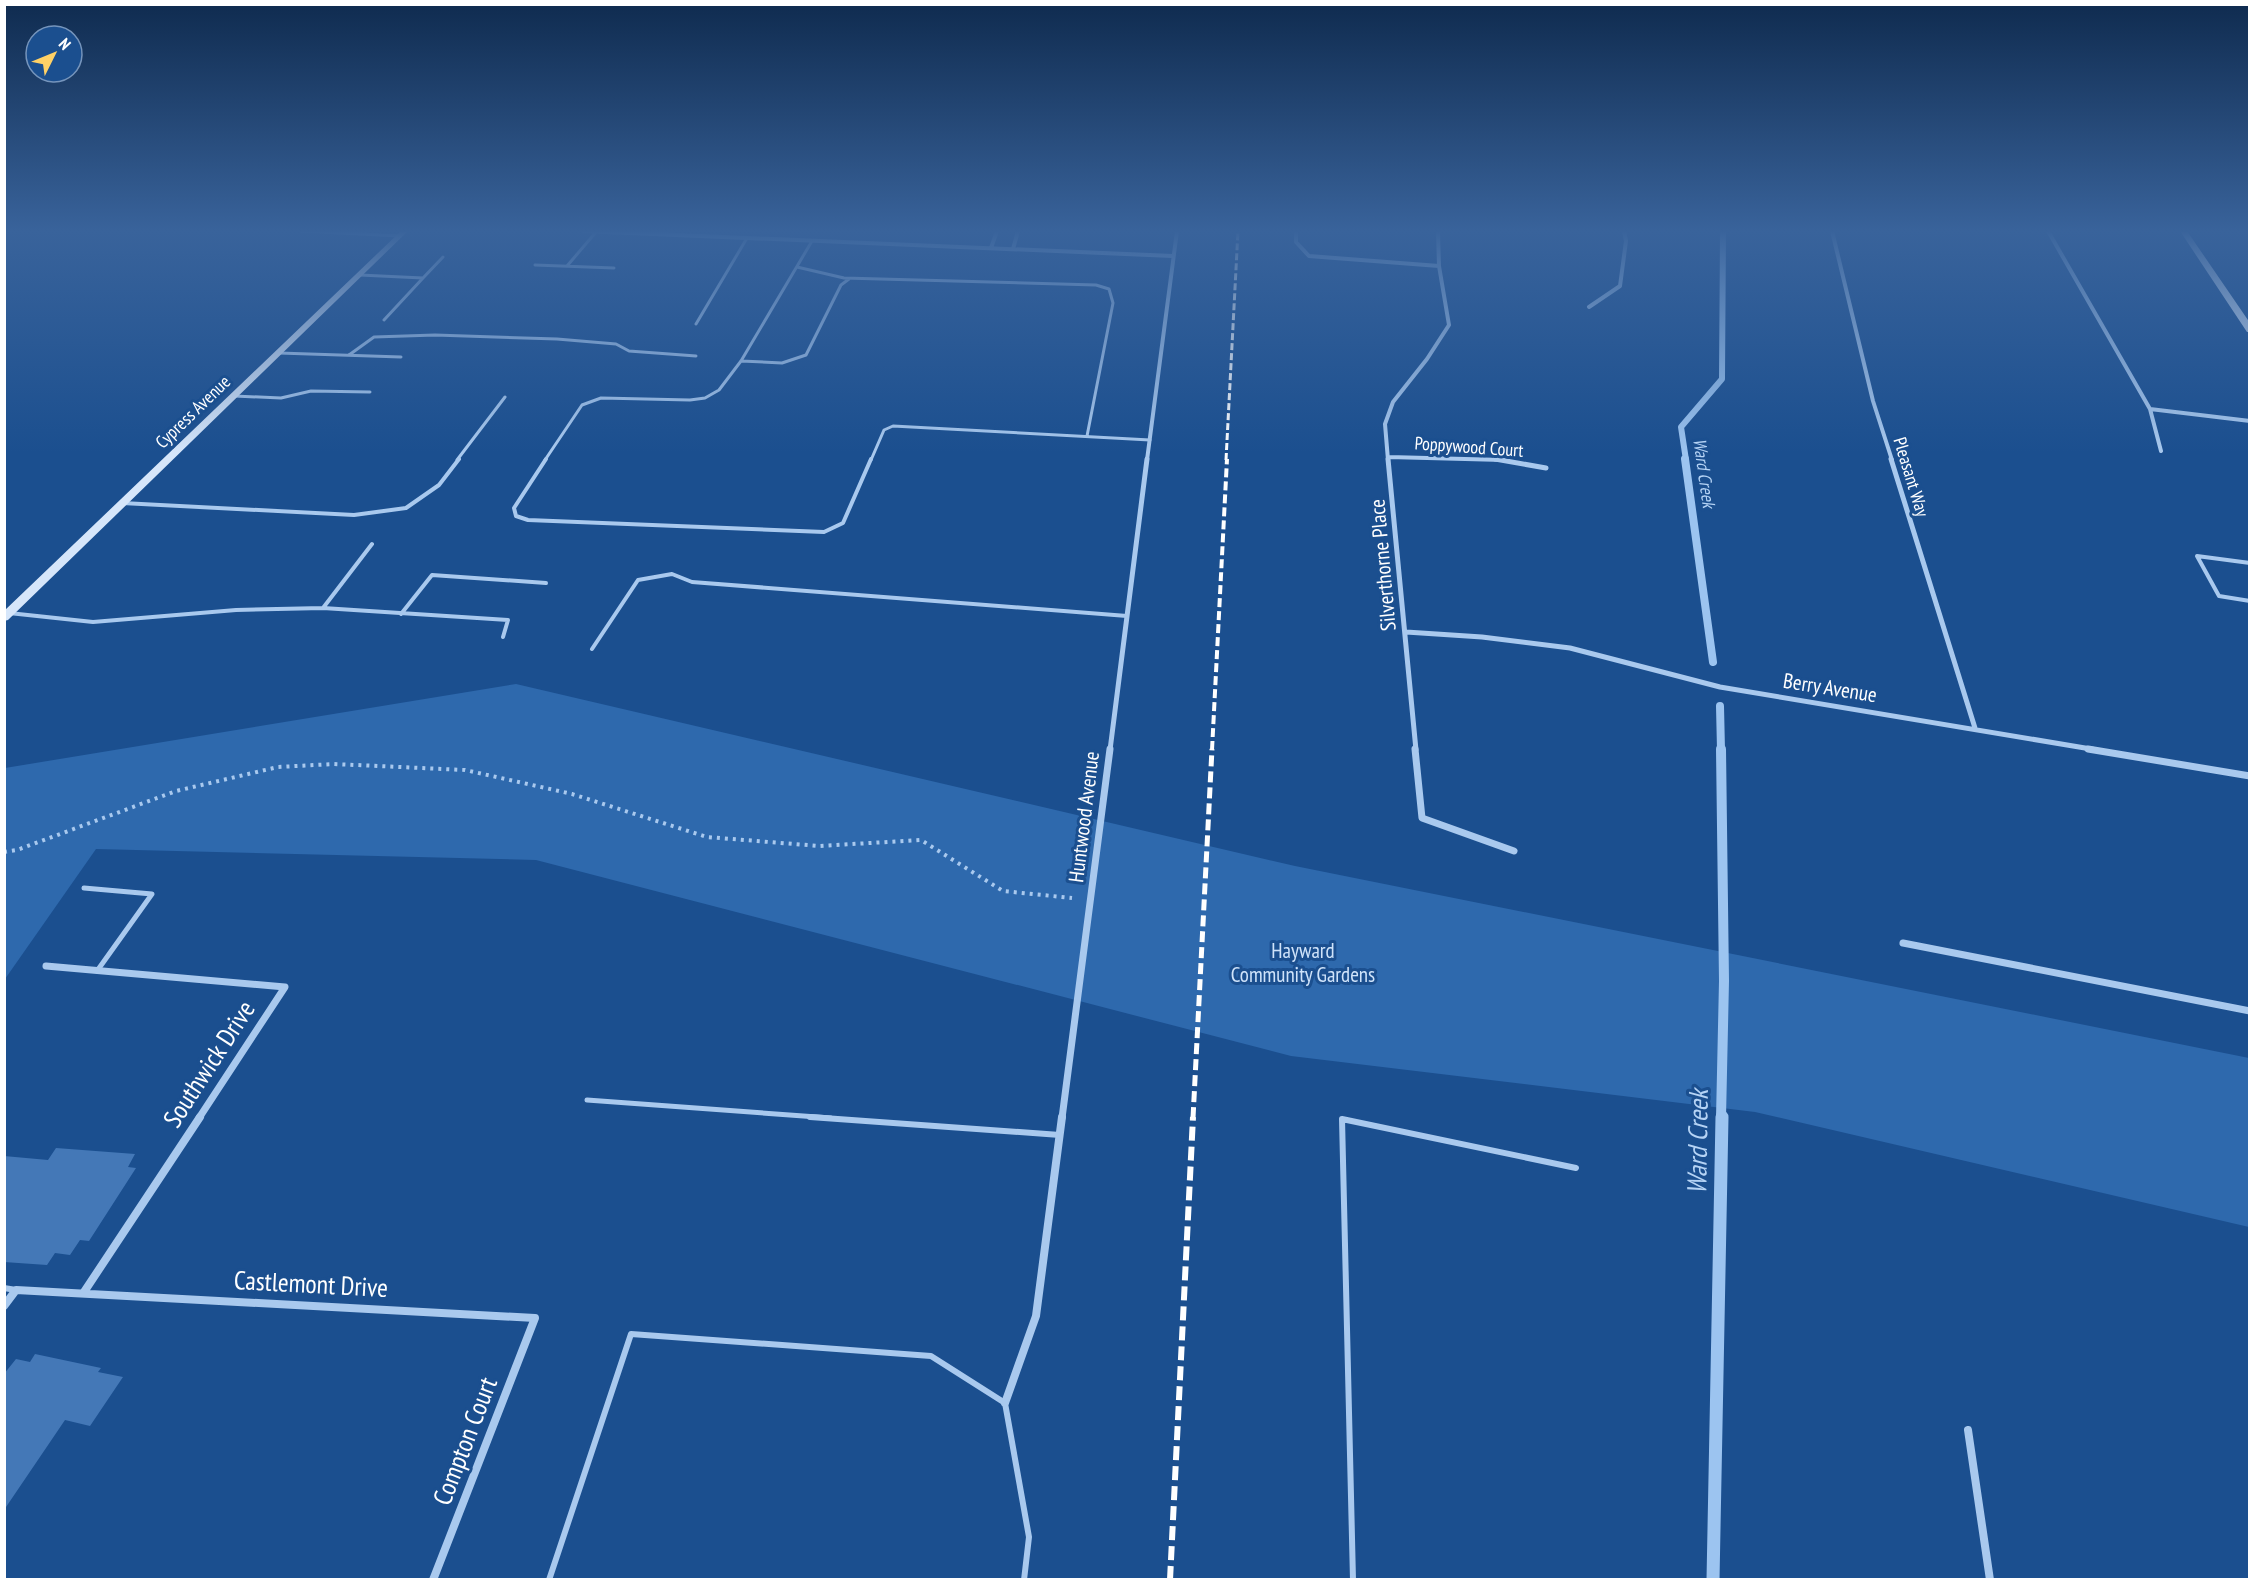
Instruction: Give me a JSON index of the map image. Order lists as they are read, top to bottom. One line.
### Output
{"streets":{"street":["Cypress Avenue","Poppywood Court","Pleasant Way","Silverthorne Place","Berry Avenue","Huntwood Avenue","Southwick Drive","Castlemont Drive","Compton Court"]},"crossings":[["Poppywood Court","Silverthorne Place"],["Pleasant Way","Berry Avenue"],["Silverthorne Place","Berry Avenue"],["Southwick Drive","Castlemont Drive"],["Castlemont Drive","Compton Court"]],"water":["Ward Creek"],"parks":["Hayward Community Gardens"],"north":"top right"}
